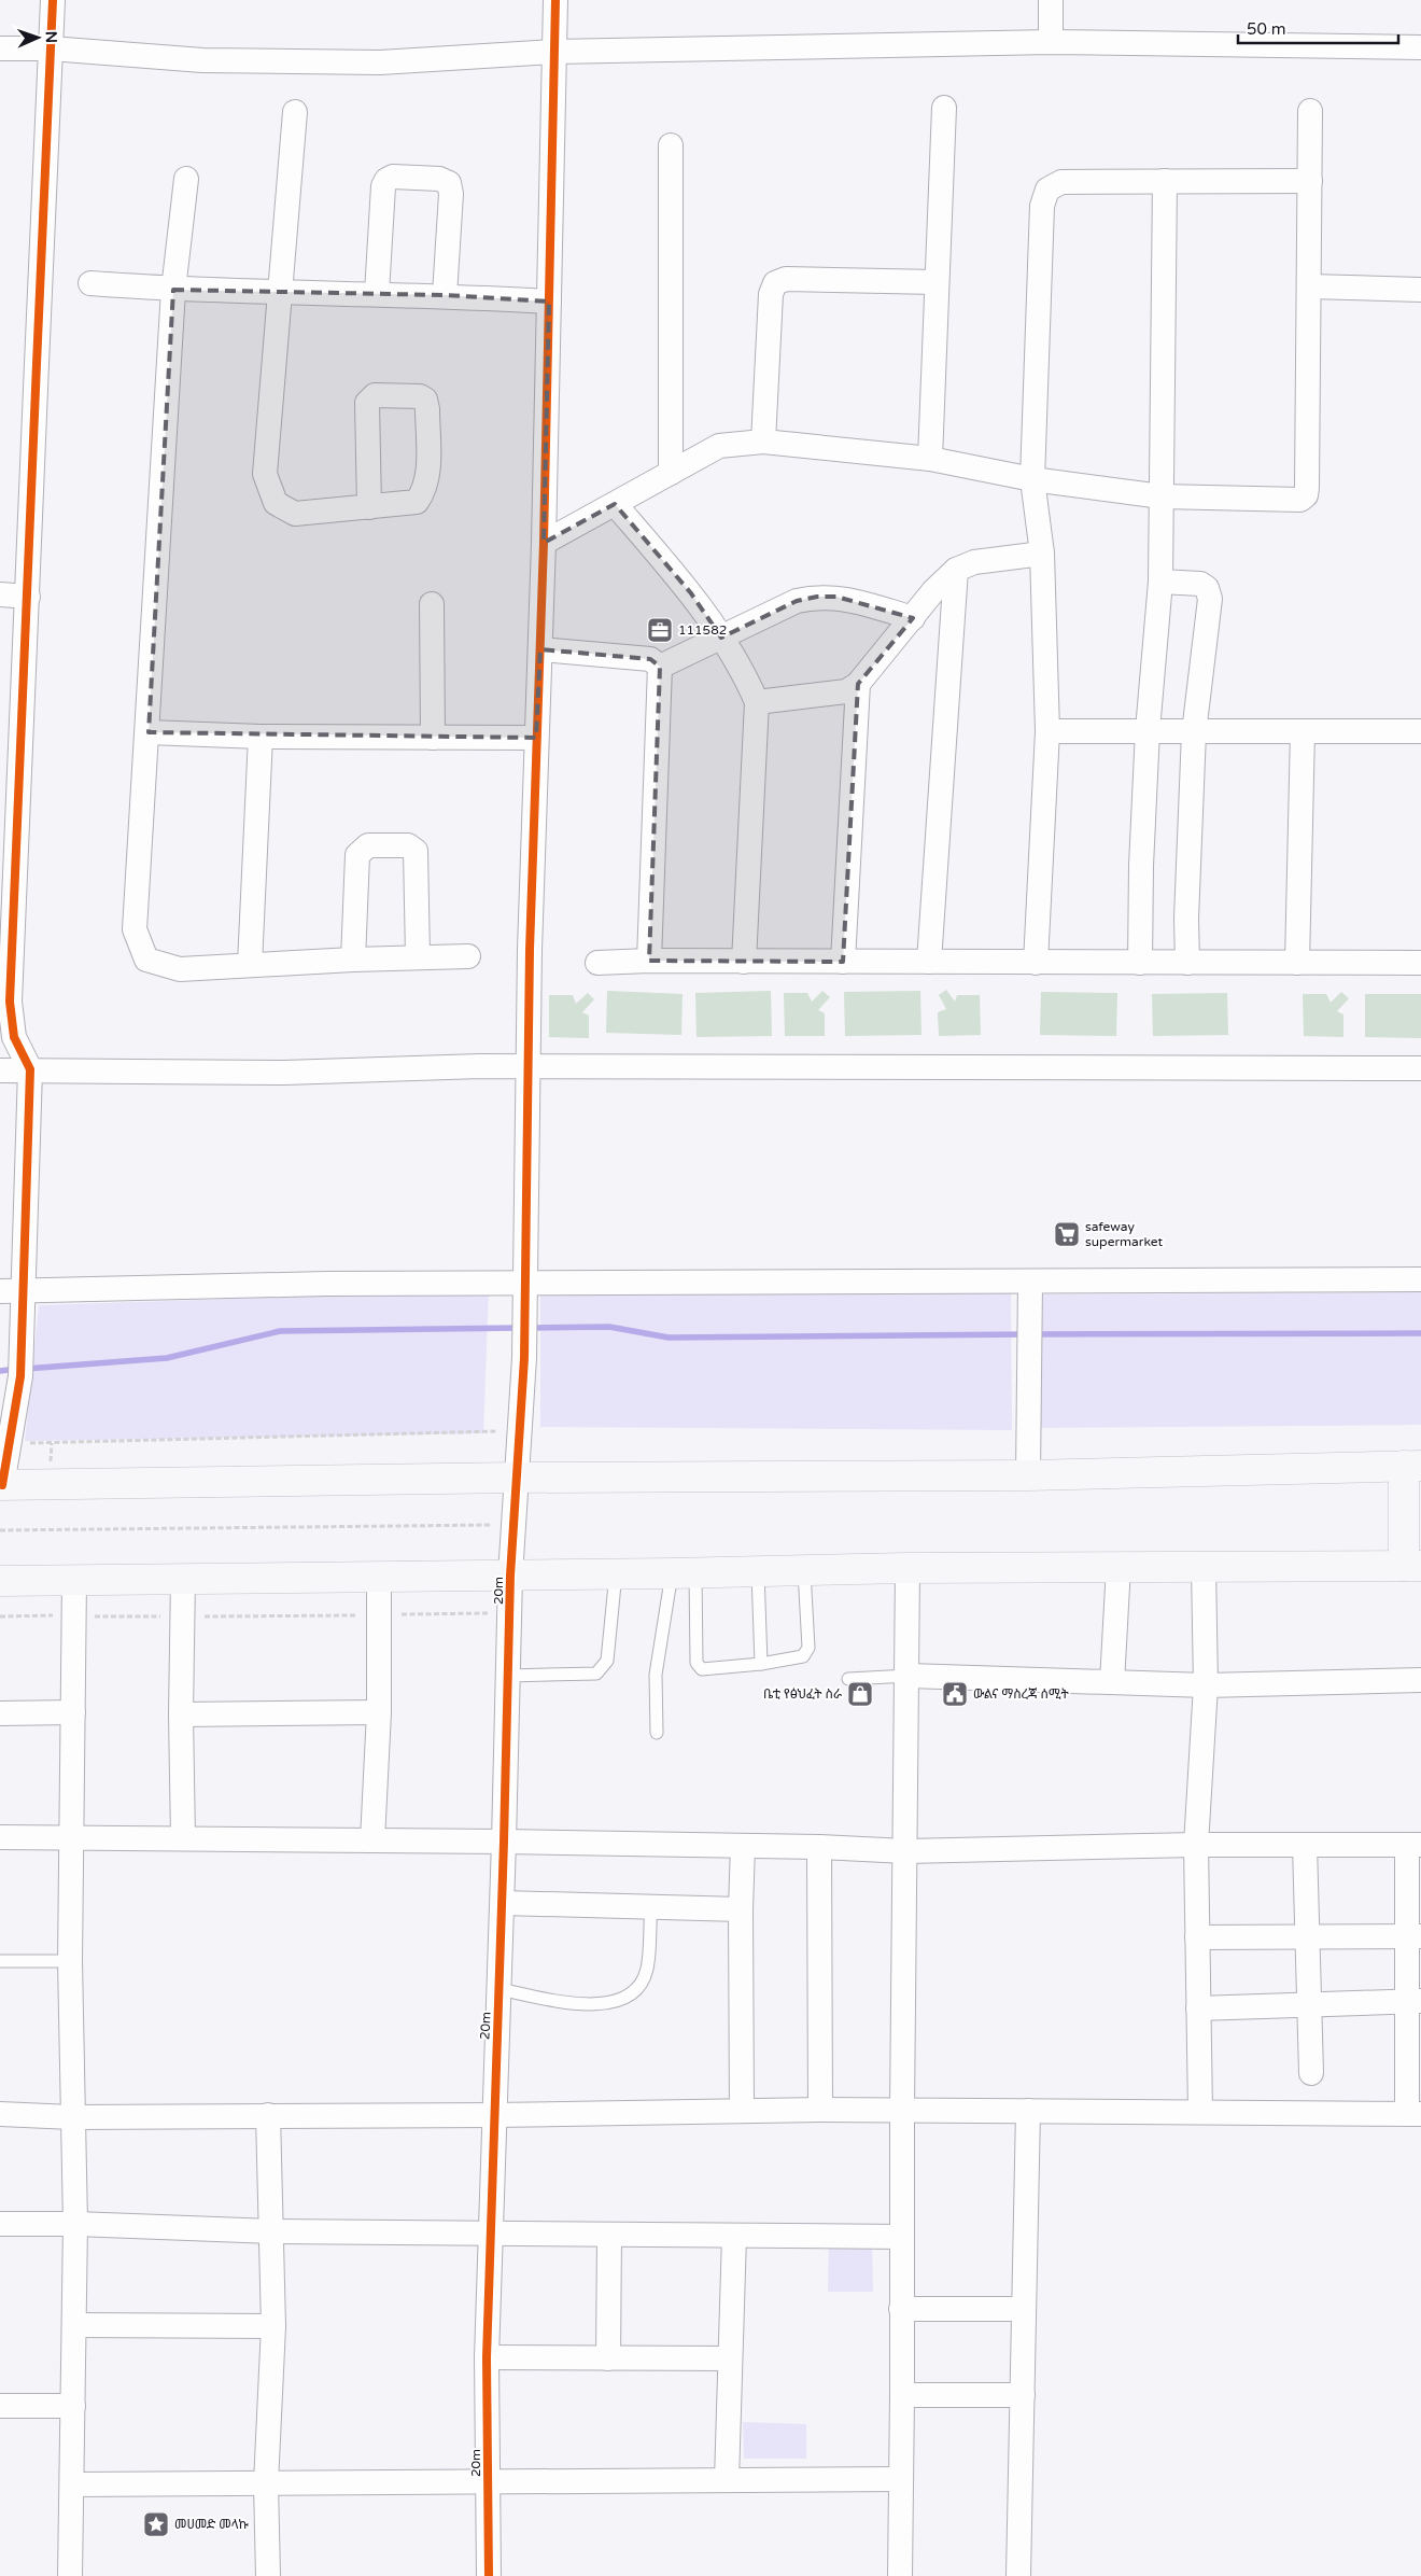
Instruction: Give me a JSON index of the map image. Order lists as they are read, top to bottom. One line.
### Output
{"streets":{"street":["20m"]},"places":{"office":["111582"],"supermarket":["safeway supermarket"],"shop":["ቤቲ የፅህፈት ስራ"],"public building":["ውልና ማስረጃ ሰሚት"],"place":["መሀመድ መላኩ"]},"scale_bar":"50 m","north":"right"}
